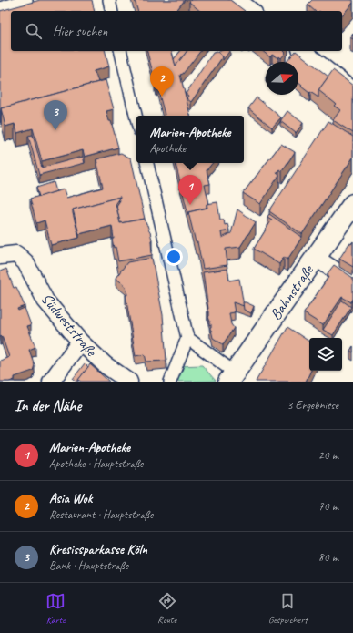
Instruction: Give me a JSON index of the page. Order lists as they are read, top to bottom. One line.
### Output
{"streets":{"main road":["Bahnstraße"],"street":["Südweststraße"]},"north":"right","page":{"search":"Hier suchen","pins":["2","3","1"],"popup":["Marien-Apotheke","Apotheke"],"heading":["In der Nähe","3 Ergebnisse"],"list":[{"mark":"1","name":"Marien-Apotheke","note":"Apotheke · Hauptstraße","value":"20 m"},{"mark":"2","name":"Asia Wok","note":"Restaurant · Hauptstraße","value":"70 m"},{"mark":"3","name":"Kresissparkasse Köln","note":"Bank · Hauptstraße","value":"80 m"}],"nav":["Karte","Route","Gespeichert"]}}
